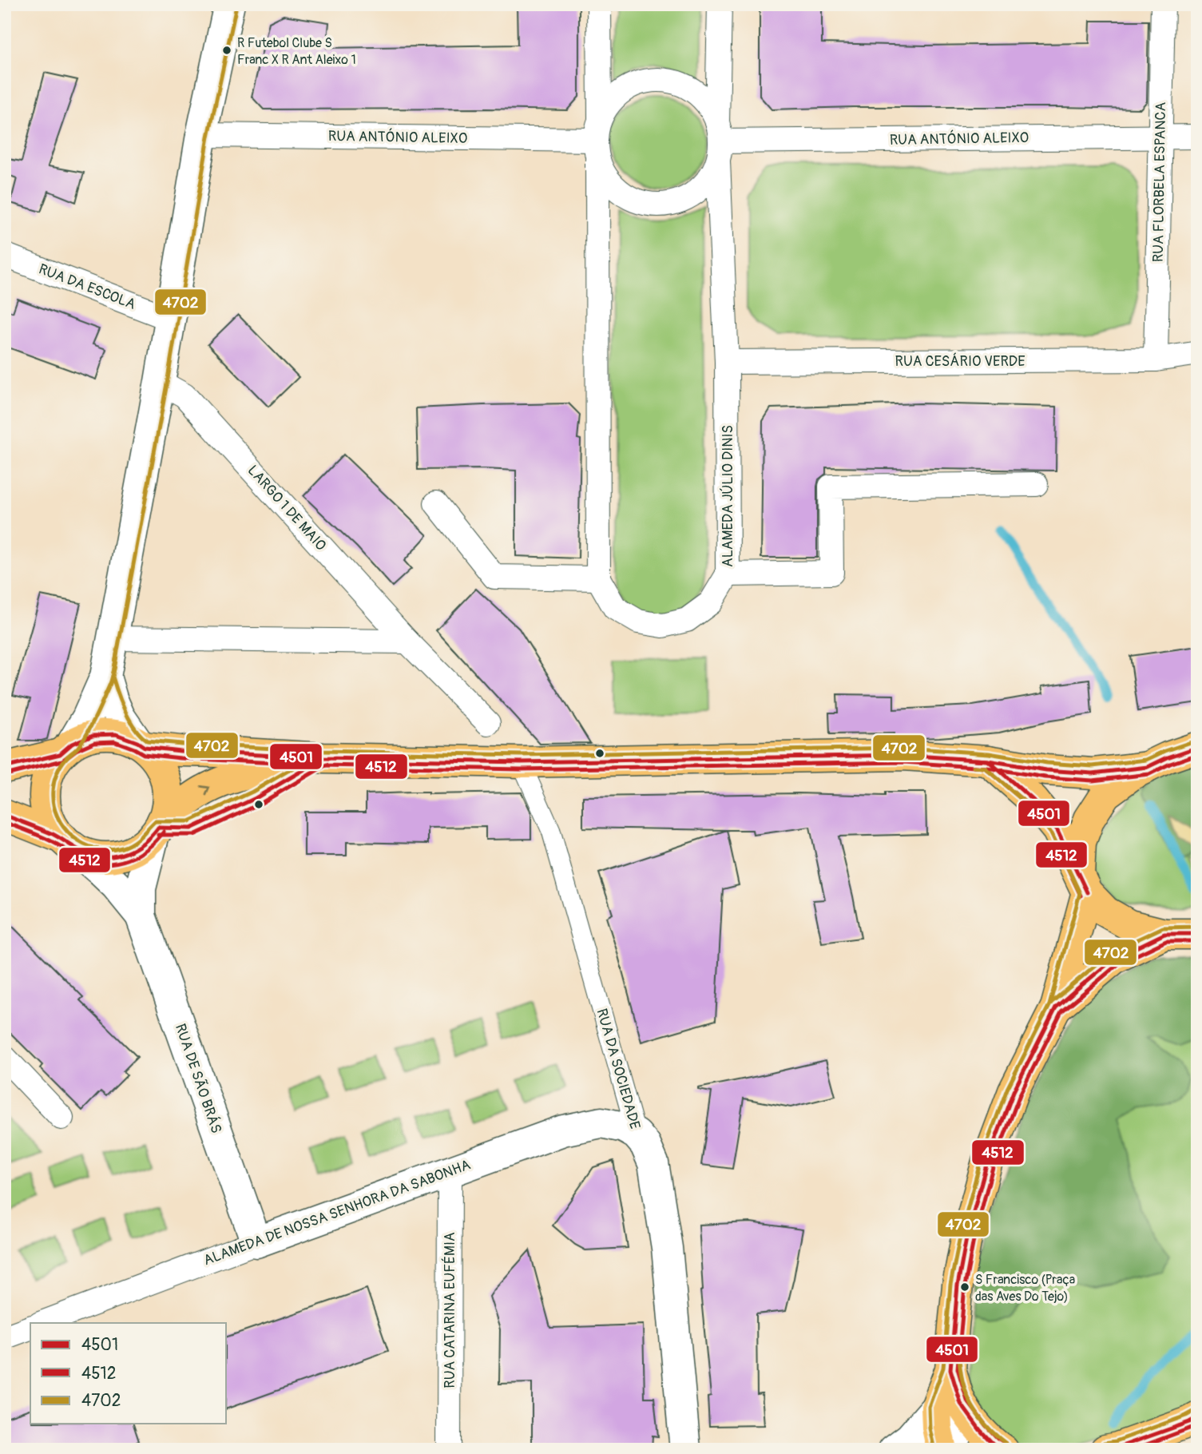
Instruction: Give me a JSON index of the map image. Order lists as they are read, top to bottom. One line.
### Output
{"streets":{"street":["RUA ANTÓNIO ALEIXO","RUA FLORBELA ESPANCA","RUA DA ESCOLA","RUA CESÁRIO VERDE","ALAMEDA JÚLIO DINIS","LARGO 1 DE MAIO","RUA DA SOCIEDADE","RUA DE SÃO BRÁS","ALAMEDA DE NOSSA SENHORA DA SABONHA","RUA CATARINA EUFÉMIA"]},"crossings":[["RUA ANTÓNIO ALEIXO","RUA FLORBELA ESPANCA"],["RUA ANTÓNIO ALEIXO","ALAMEDA JÚLIO DINIS"],["RUA FLORBELA ESPANCA","RUA CESÁRIO VERDE"],["RUA CESÁRIO VERDE","ALAMEDA JÚLIO DINIS"],["RUA DA SOCIEDADE","ALAMEDA DE NOSSA SENHORA DA SABONHA"],["RUA DE SÃO BRÁS","ALAMEDA DE NOSSA SENHORA DA SABONHA"],["ALAMEDA DE NOSSA SENHORA DA SABONHA","RUA CATARINA EUFÉMIA"]],"places":["R Futebol Clube S Franc X R Ant Aleixo 1","S Francisco (Praça das Aves Do Tejo)"],"lines":["transit line 4702","transit line 4501","transit line 4512"],"legend":["4501","4512","4702"]}
